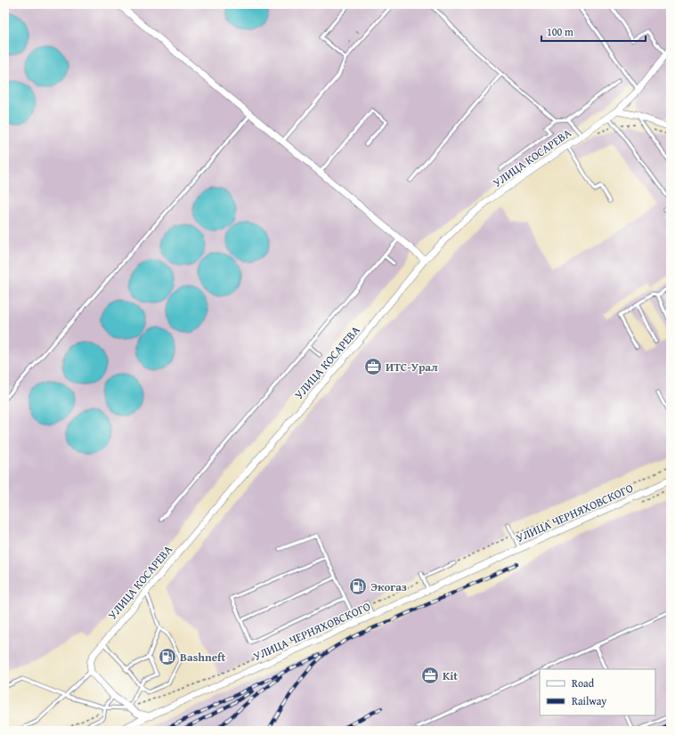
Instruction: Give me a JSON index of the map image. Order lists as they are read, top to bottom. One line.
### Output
{"streets":{"street":["УЛИЦА КОСАРЕВА","УЛИЦА ЧЕРНЯХОВСКОГО"]},"places":{"office":["ИТС-Урал","Kit"],"fuel station":["Экогаз","Bashneft"]},"legend":["Road","Railway"],"scale_bar":"100 m"}
